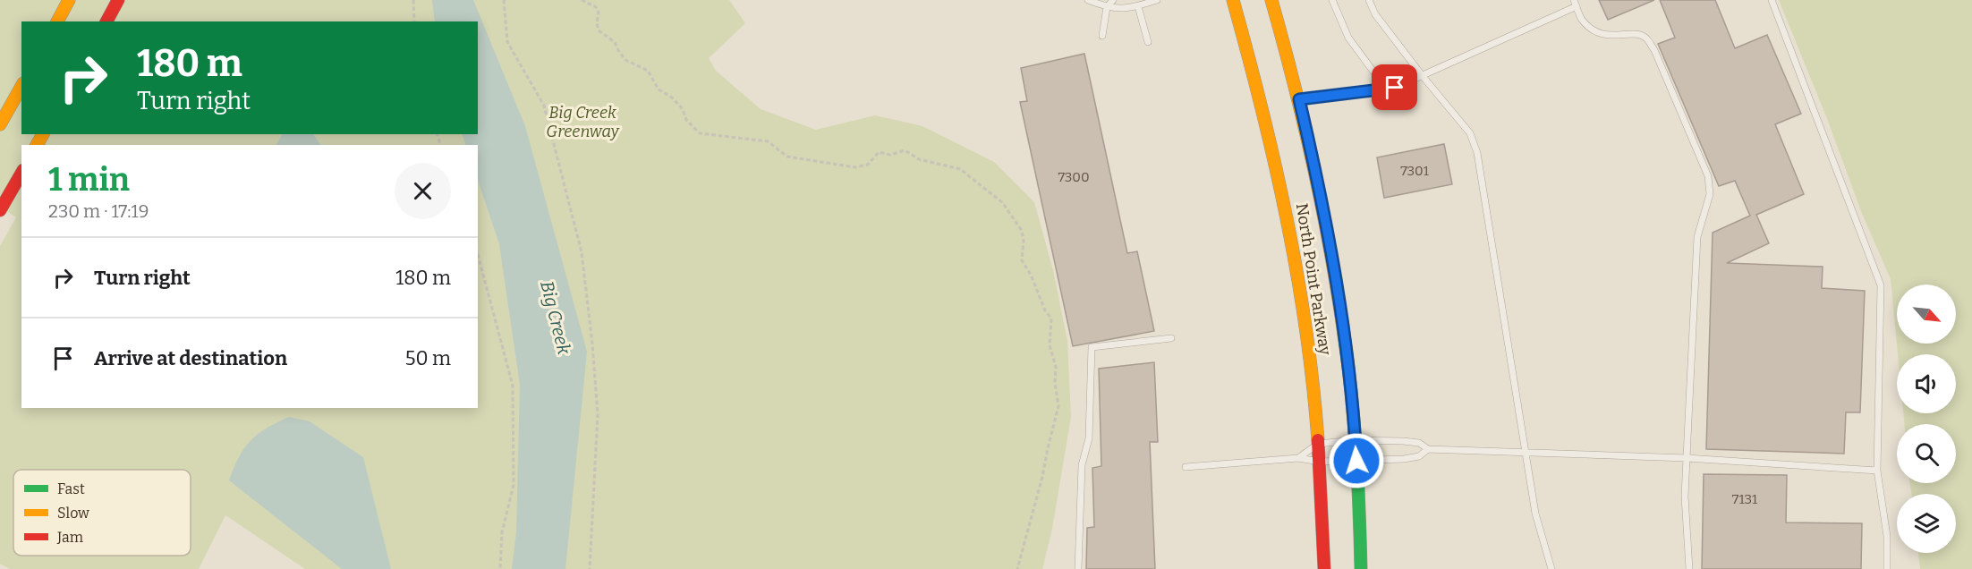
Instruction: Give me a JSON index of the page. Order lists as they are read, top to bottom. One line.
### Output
{"streets":{"street":["North Point Parkway"]},"water":["Big Creek"],"parks":["Big Creek Greenway"],"house_numbers":["7301","7300","7131"],"legend":["Fast","Slow","Jam"],"north":"bottom right","page":{"turn":["180 m","Turn right"],"heading":["1 min","230 m · 17:19"],"list":[{"name":"Turn right","value":"180 m"},{"name":"Arrive at destination","value":"50 m"}]}}
